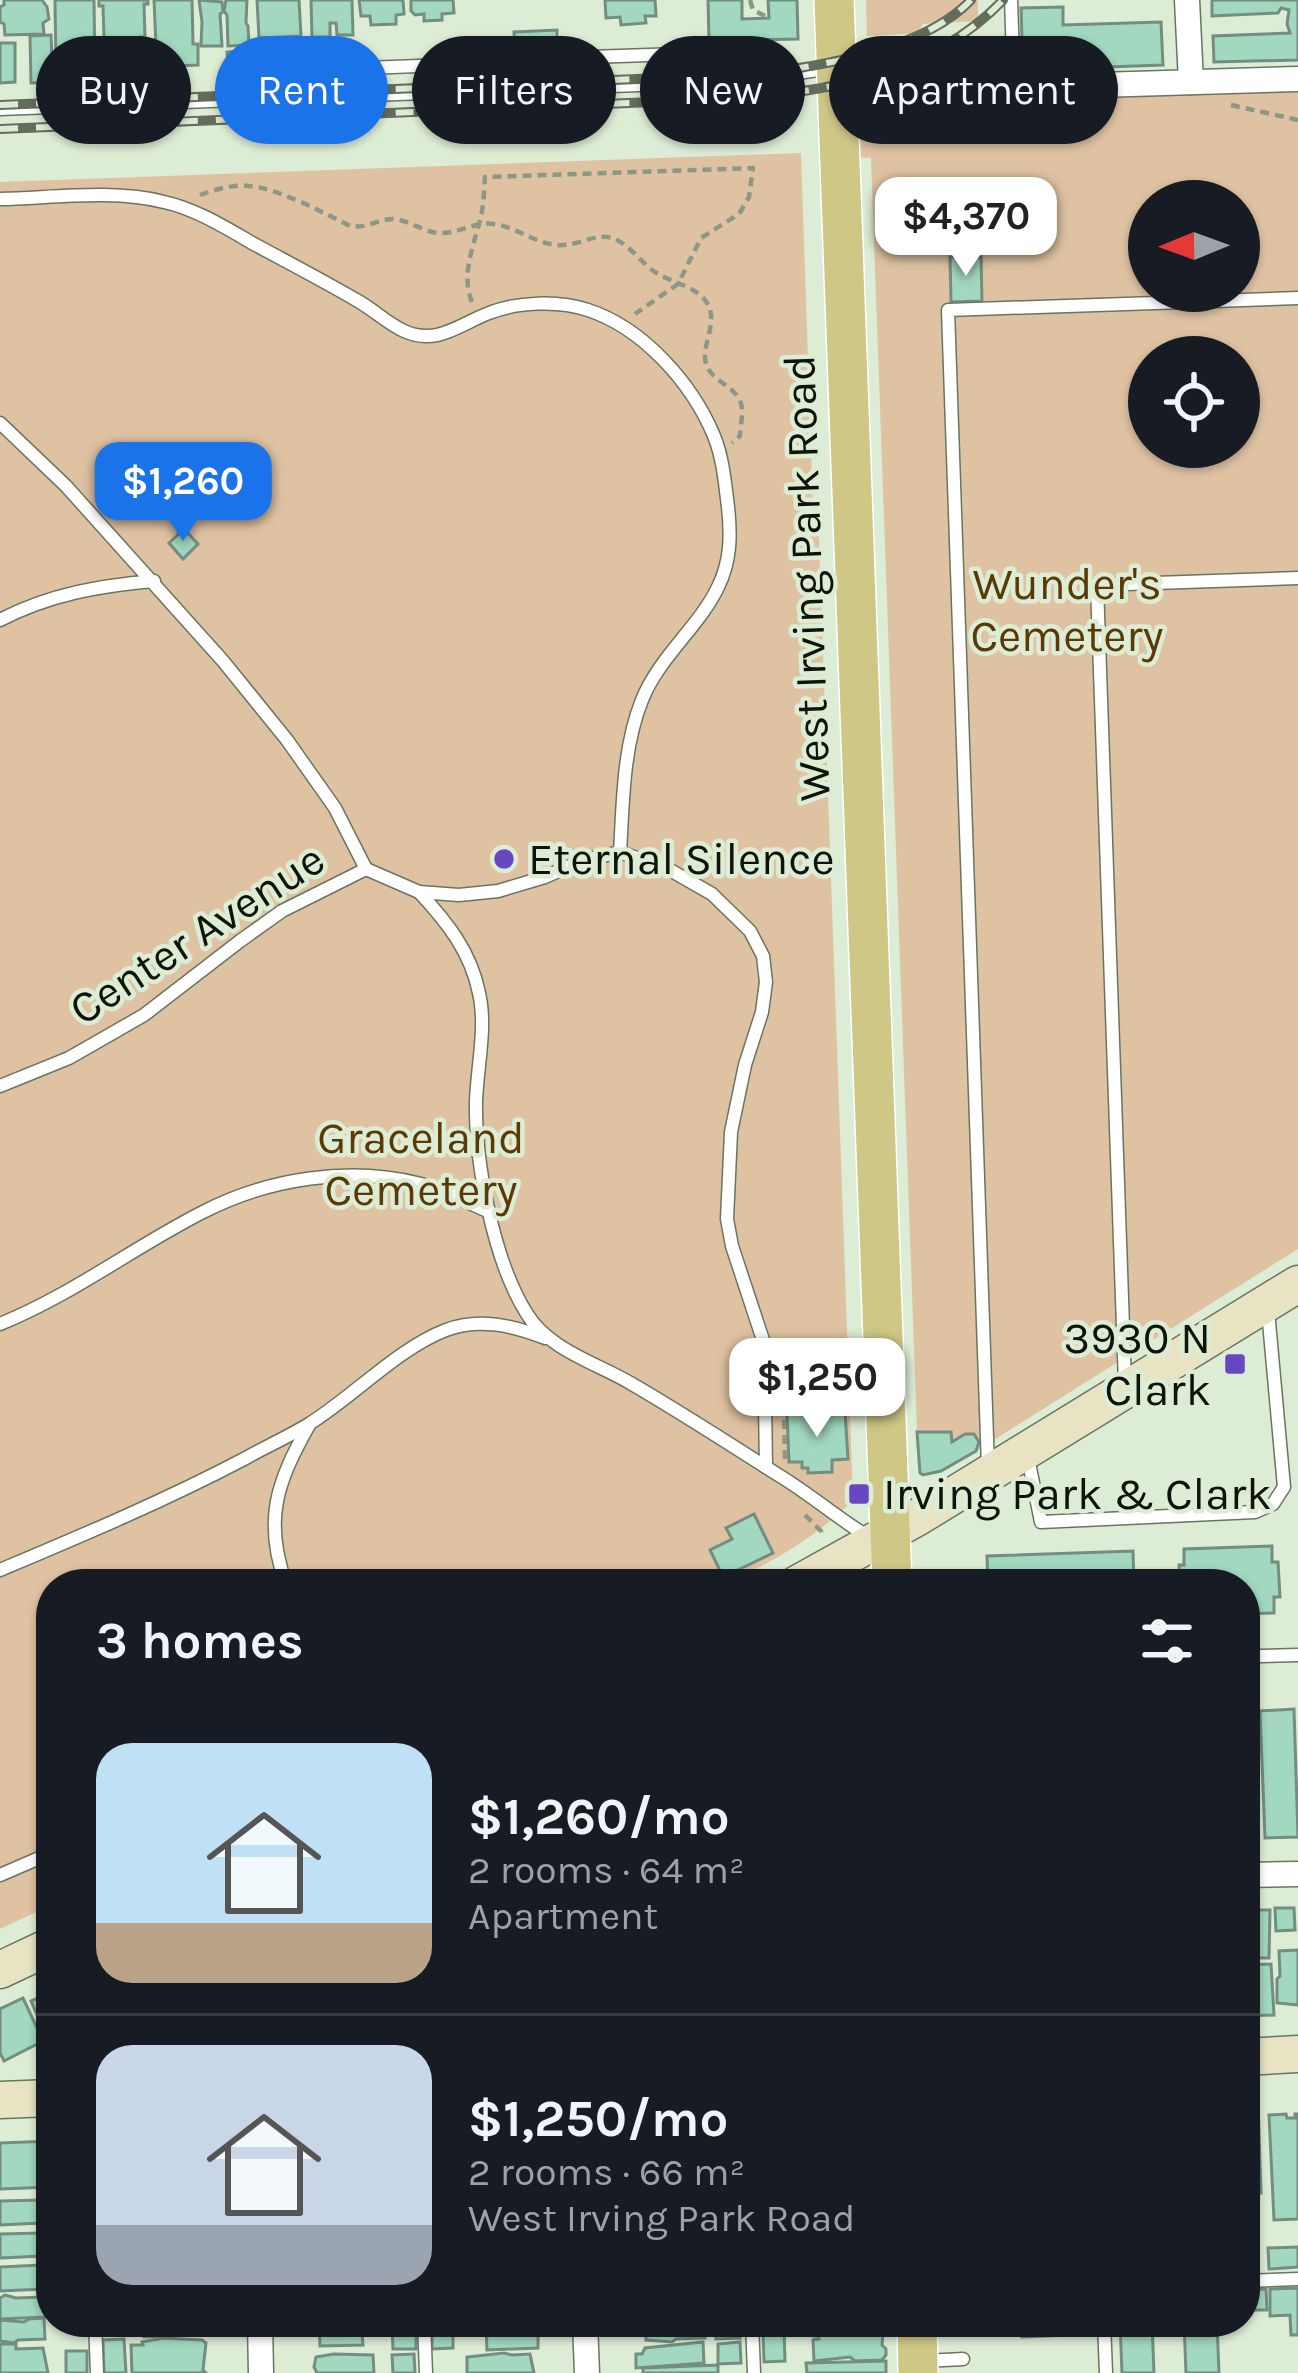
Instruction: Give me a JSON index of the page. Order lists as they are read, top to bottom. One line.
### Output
{"streets":{"main road":["West Irving Park Road"],"lane":["Center Avenue"]},"parks":["Wunder's Cemetery","Graceland Cemetery"],"places":{"other":["Eternal Silence"],"transit":["3930 N Clark","Irving Park & Clark"]},"north":"left","page":{"chip":["Buy","Rent","Filters","New","Apartment"],"price":["$4,370","$1,260","$1,250"],"heading":"3 homes","list":[{"name":"$1,260/mo","note":"2 rooms · 64 m² · Apartment"},{"name":"$1,250/mo","note":"2 rooms · 66 m² · West Irving Park Road"}]}}
